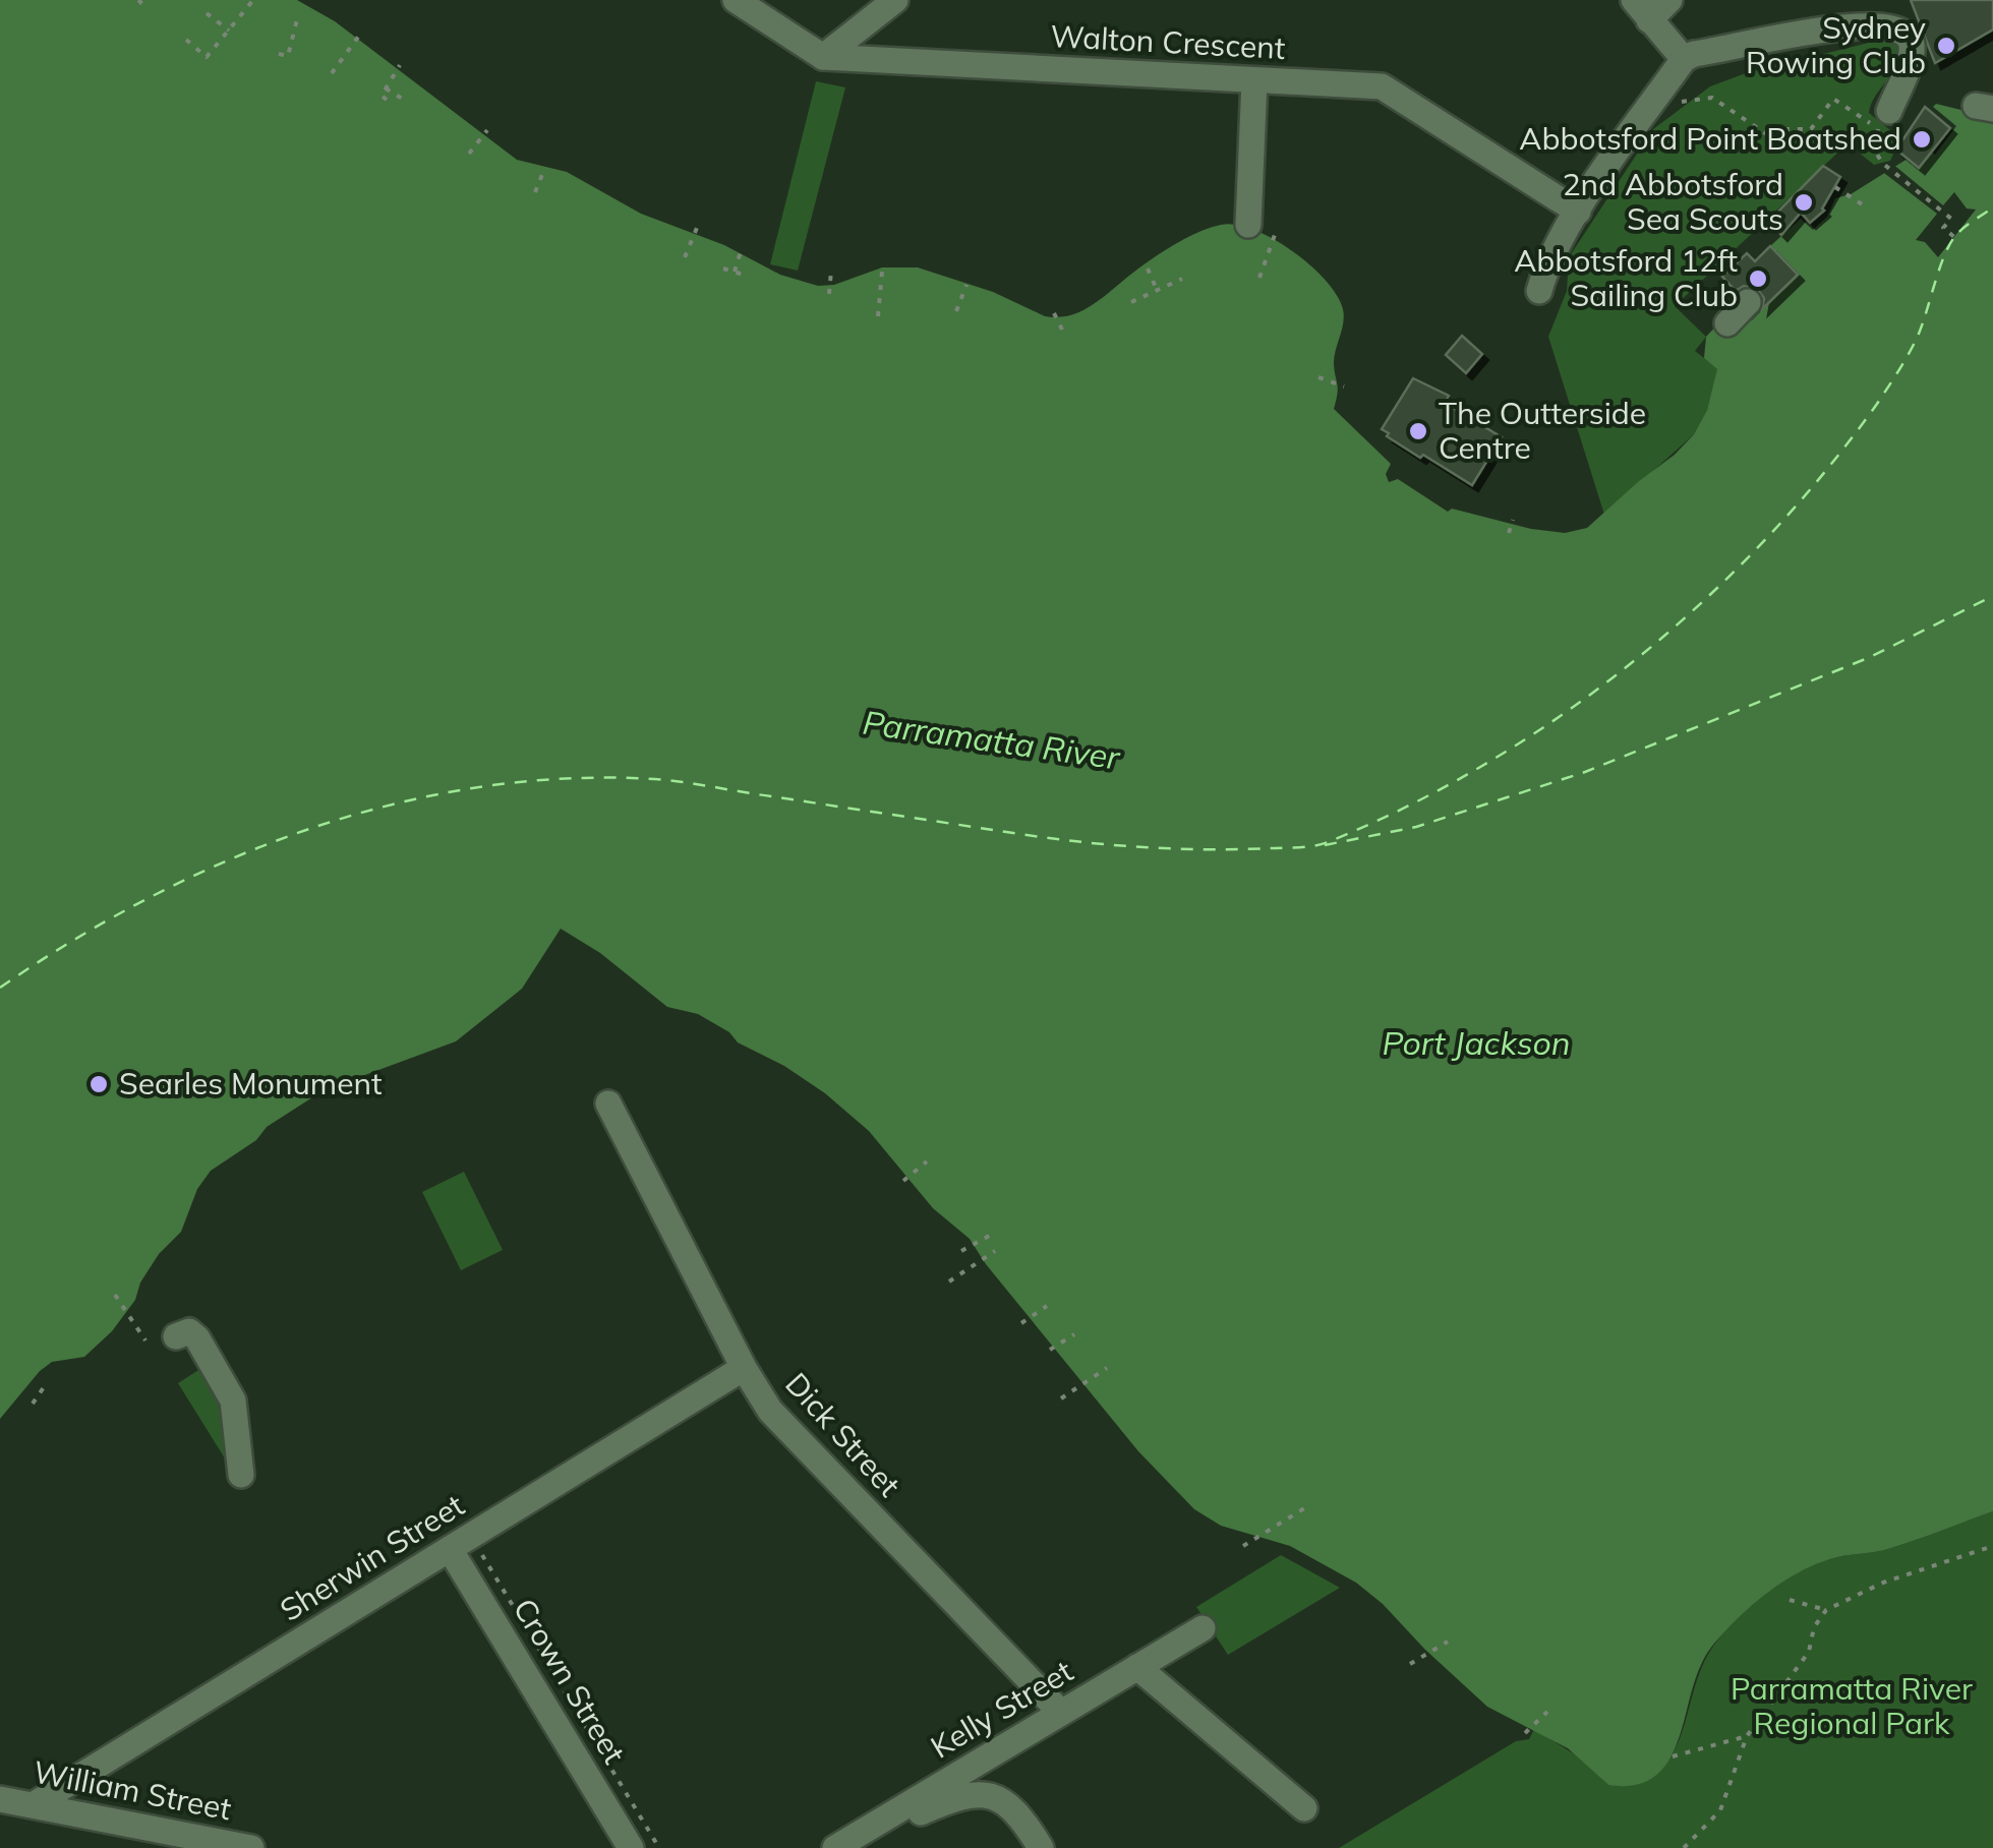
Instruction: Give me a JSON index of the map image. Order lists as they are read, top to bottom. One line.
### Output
{"streets":{"street":["Walton Crescent","Dick Street","Sherwin Street","Crown Street","Kelly Street","William Street"]},"crossings":[["Dick Street","Sherwin Street"],["Dick Street","Kelly Street"],["Sherwin Street","Crown Street"],["Sherwin Street","William Street"]],"water":["Parramatta River","Port Jackson"],"parks":["Parramatta River Regional Park"],"places":["Sydney Rowing Club","Abbotsford Point Boatshed","2nd Abbotsford Sea Scouts","Abbotsford 12ft Sailing Club","The Outterside Centre","Searles Monument"]}
